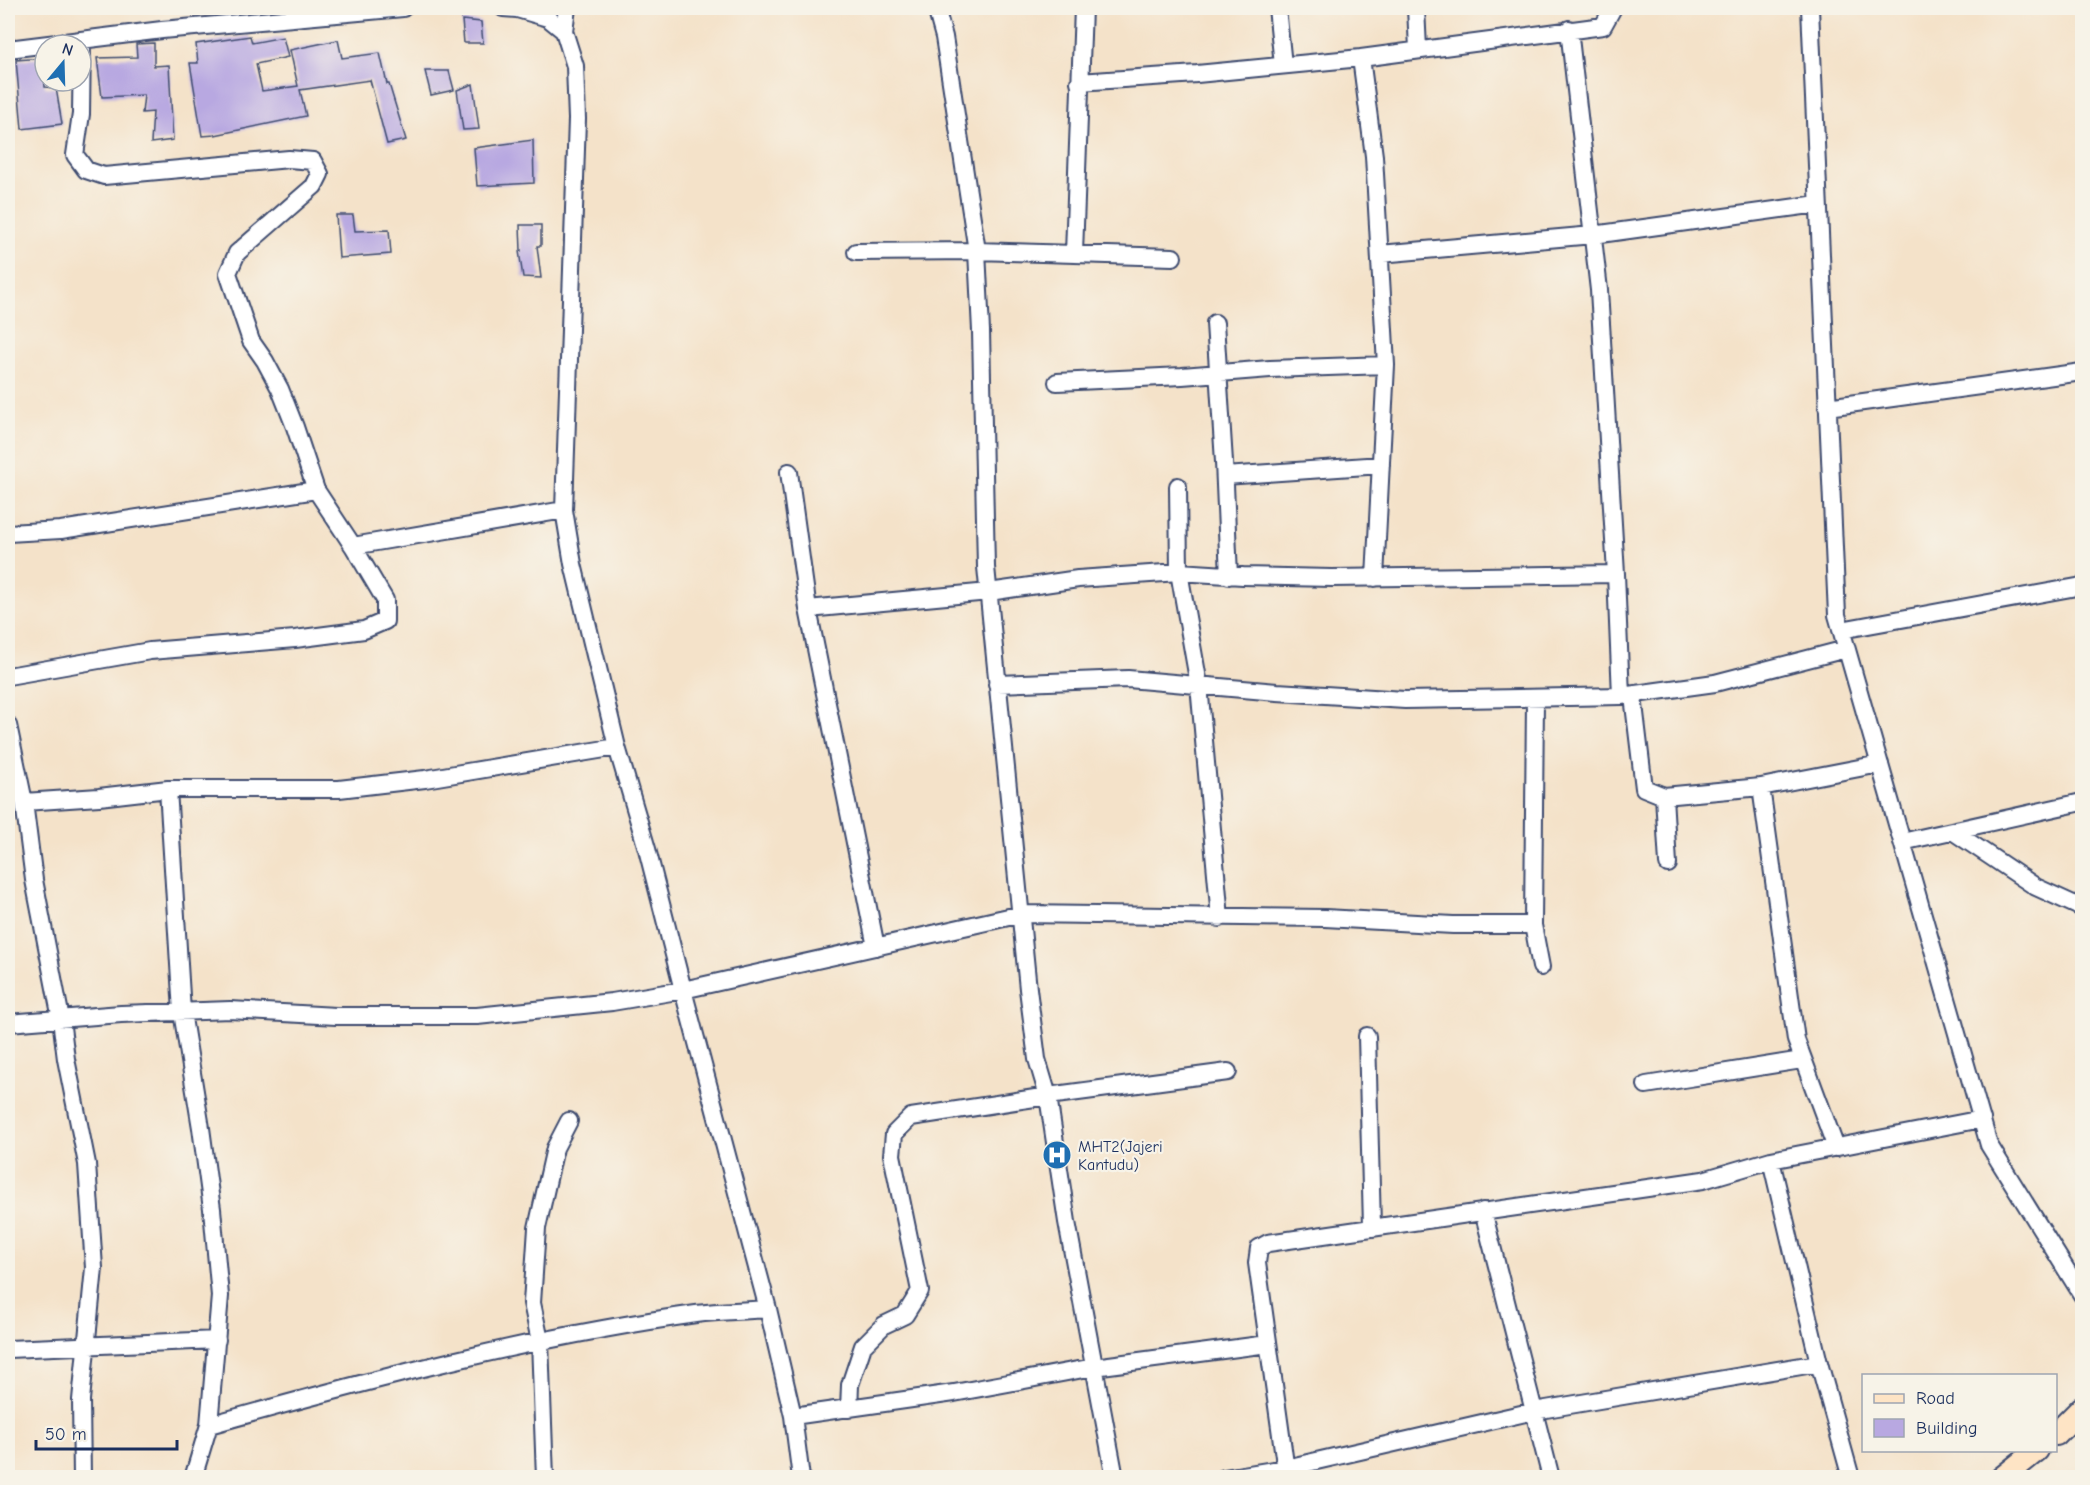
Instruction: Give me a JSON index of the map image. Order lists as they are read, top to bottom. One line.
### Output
{"places":{"hospital":["MHT2(Jajeri Kantudu)"]},"legend":["Road","Building"],"scale_bar":"50 m","north":"top"}
